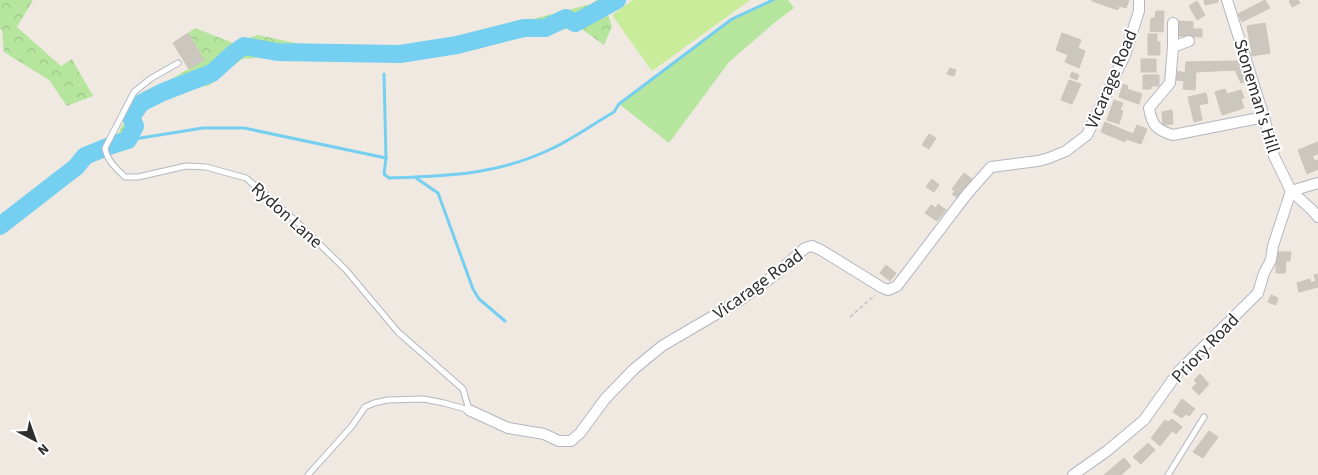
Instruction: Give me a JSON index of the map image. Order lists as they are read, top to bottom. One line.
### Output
{"streets":{"street":["Vicarage Road","Stoneman's Hill","Priory Road"],"lane":["Rydon Lane"]},"crossings":[["Vicarage Road","Rydon Lane"],["Stoneman's Hill","Priory Road"]],"north":"bottom right"}
